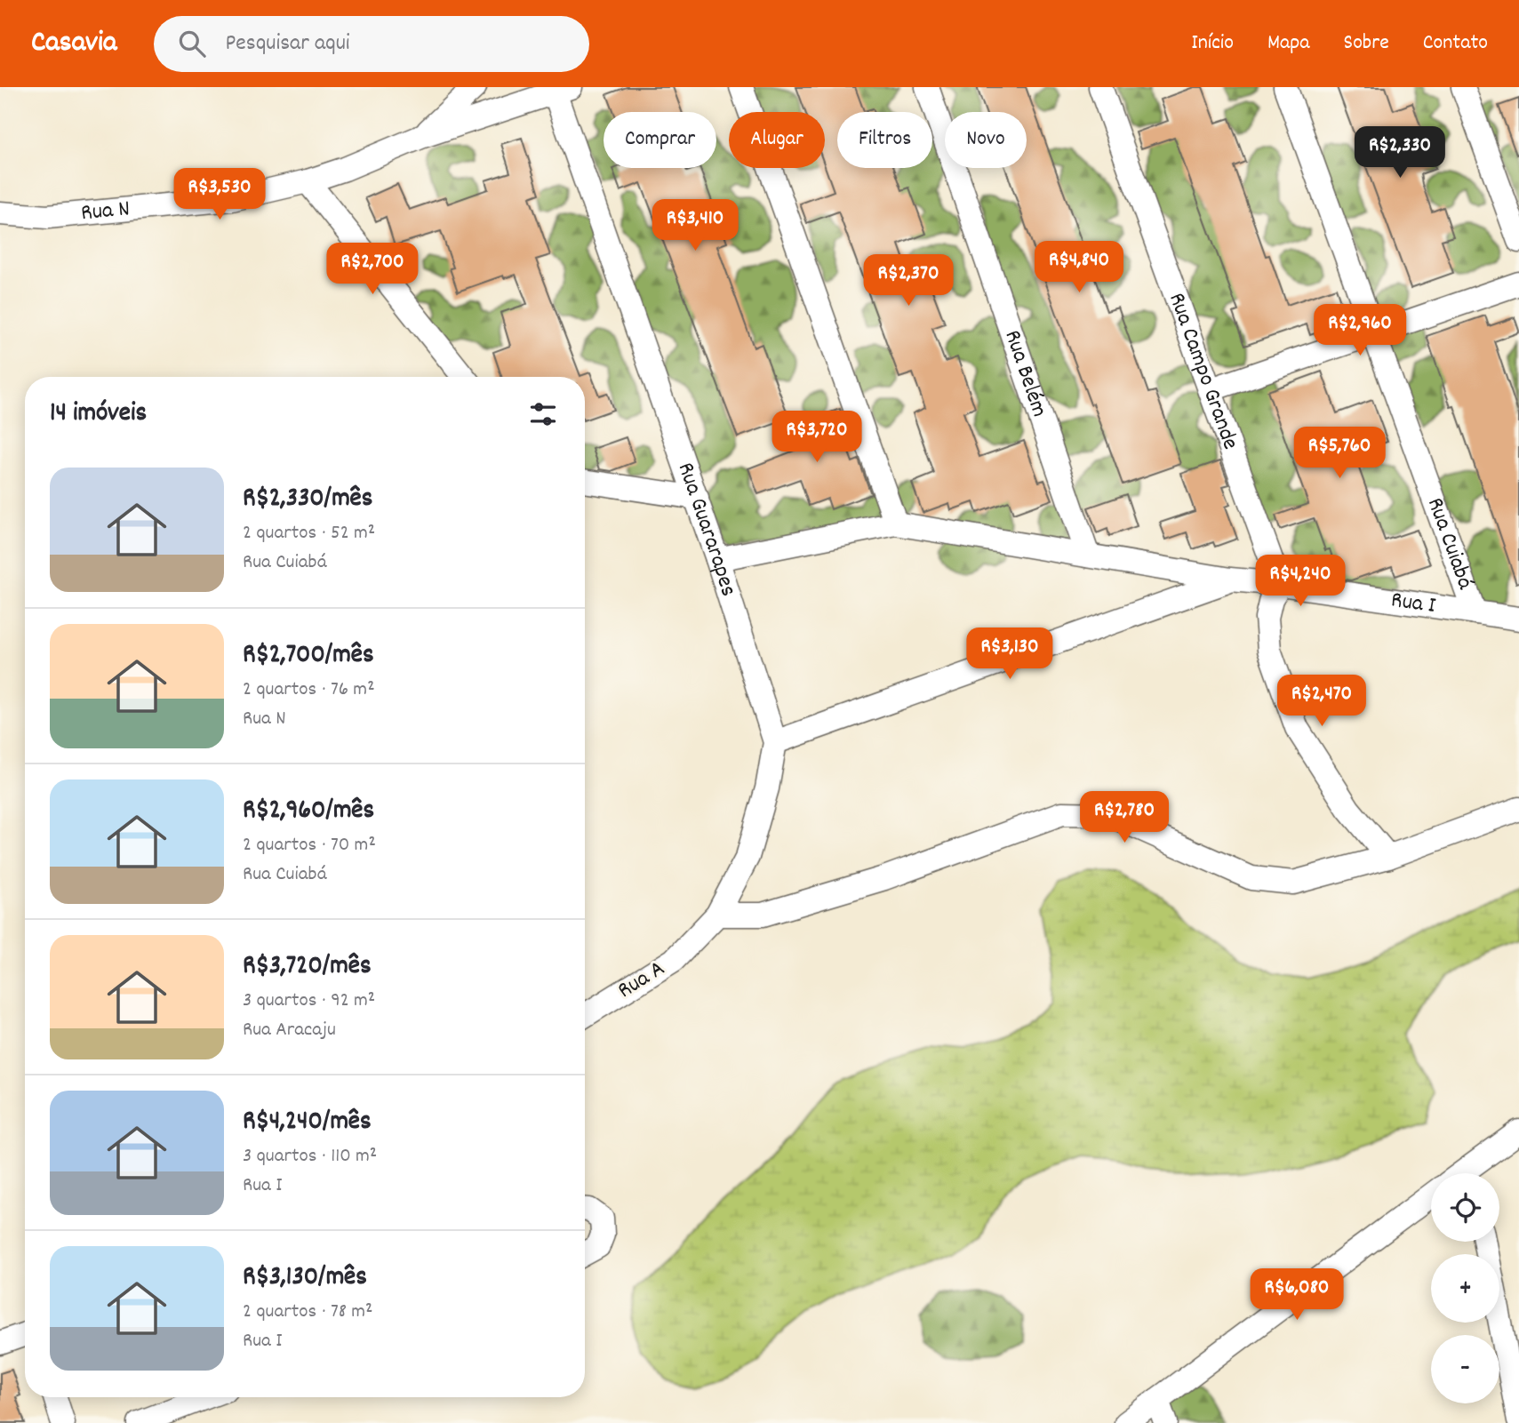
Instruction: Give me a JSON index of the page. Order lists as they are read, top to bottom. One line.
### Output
{"streets":{"street":["Rua N","Rua Campo Grande","Rua Belém","Rua Guararapes","Rua Cuiabá","Rua I","Rua A"]},"crossings":[["Rua N","Rua Guararapes"],["Rua Campo Grande","Rua I"],["Rua Belém","Rua I"],["Rua Guararapes","Rua A"],["Rua Cuiabá","Rua I"]],"page":{"header":"Casavia","search":"Pesquisar aqui","nav":["Início","Mapa","Sobre","Contato"],"chip":["Comprar","Alugar","Filtros","Novo"],"price":["R$2,330","R$3,530","R$3,410","R$4,840","R$2,700","R$2,370","R$2,960","R$3,720","R$5,760","R$4,240","R$3,130","R$2,470","R$2,780","R$6,080"],"heading":"14 imóveis","list":[{"name":"R$2,330/mês","note":"2 quartos · 52 m² · Rua Cuiabá"},{"name":"R$2,700/mês","note":"2 quartos · 76 m² · Rua N"},{"name":"R$2,960/mês","note":"2 quartos · 70 m² · Rua Cuiabá"},{"name":"R$3,720/mês","note":"3 quartos · 92 m² · Rua Aracaju"},{"name":"R$4,240/mês","note":"3 quartos · 110 m² · Rua I"},{"name":"R$3,130/mês","note":"2 quartos · 78 m² · Rua I"}],"map_buttons":["+","−"]}}
